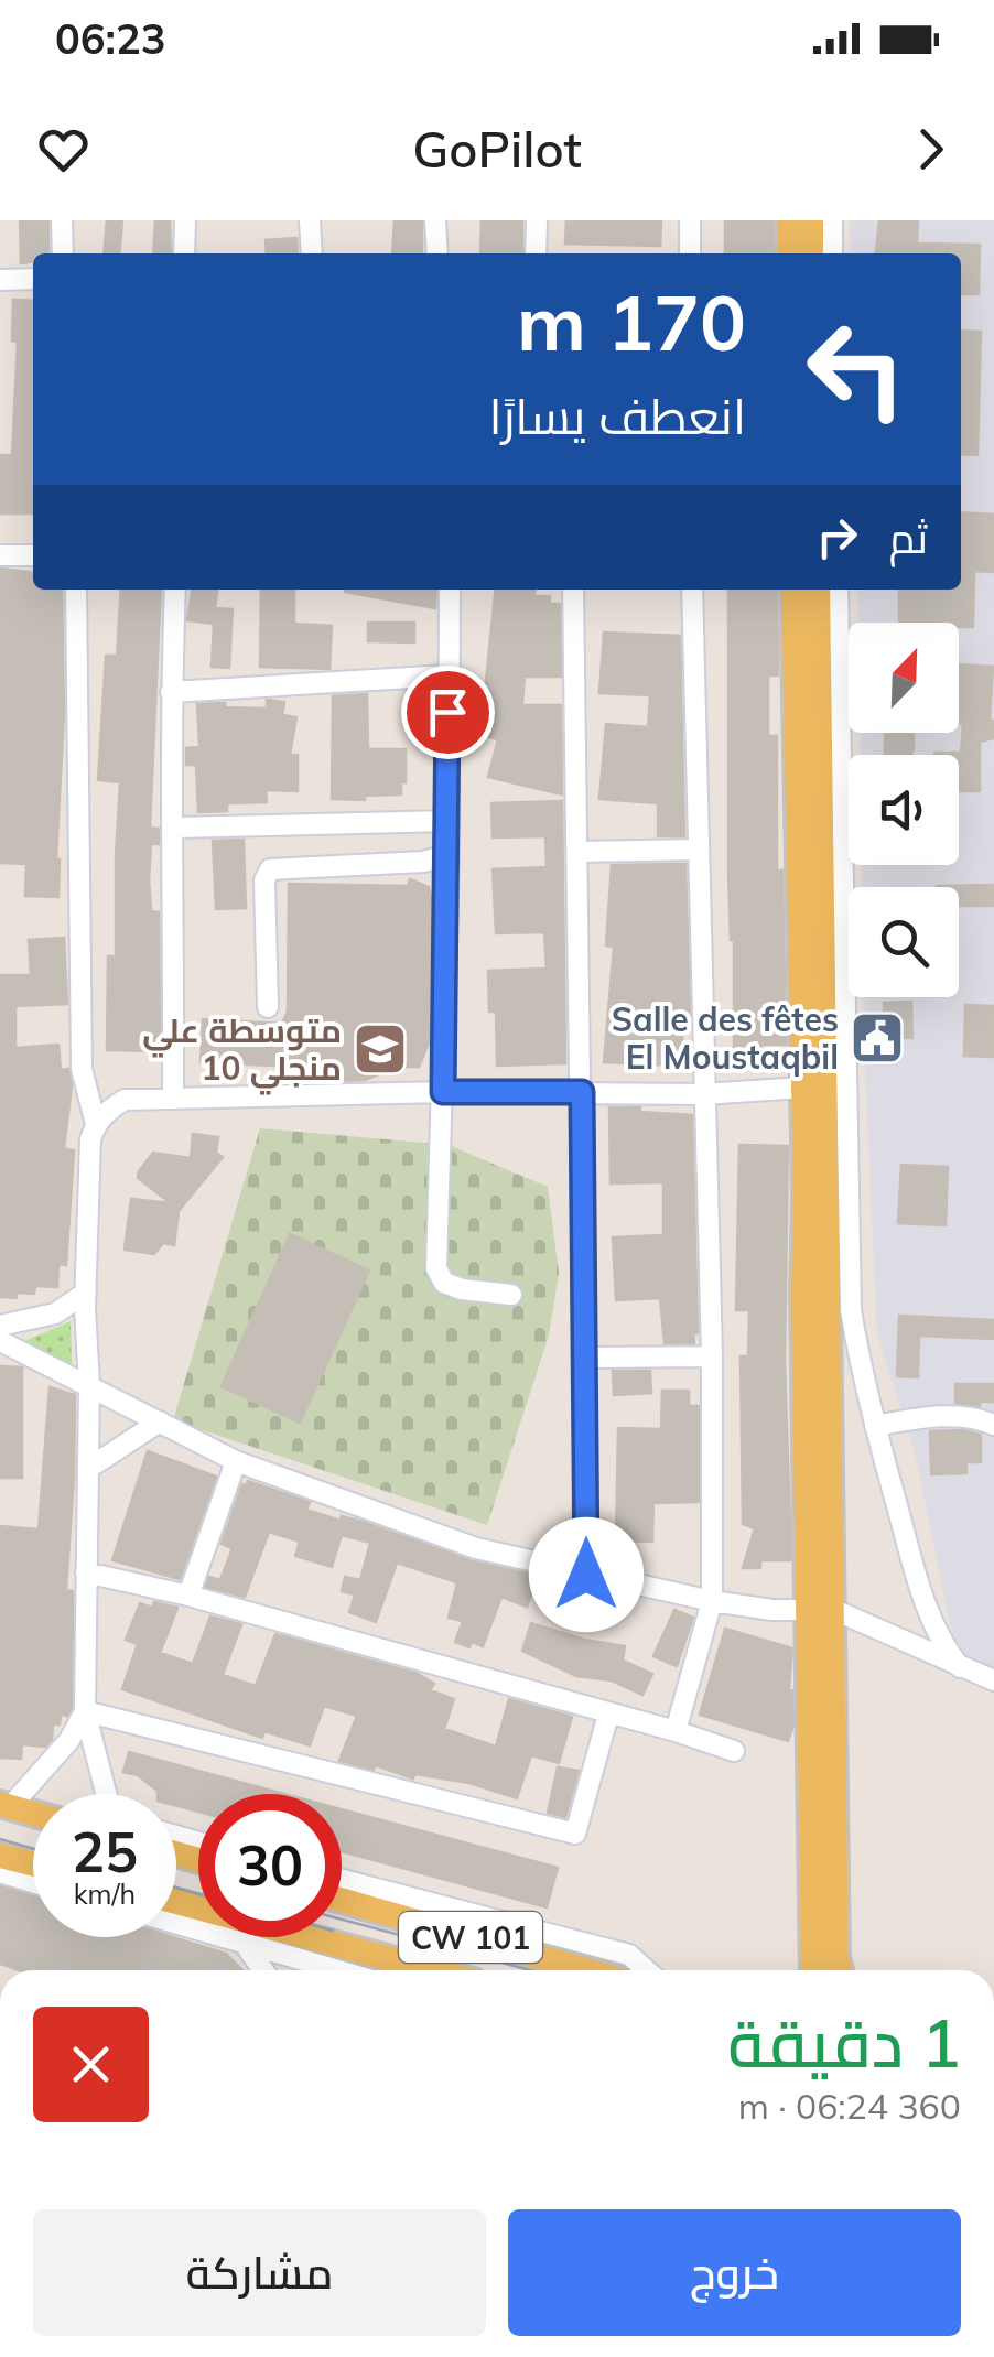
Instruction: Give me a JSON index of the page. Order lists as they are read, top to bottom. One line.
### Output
{"streets":{"main road":["CW 101"]},"places":{"public building":["Salle des fêtes El Moustaqbil"],"school or university":["متوسطة علي منجلي 10"]},"north":"top right","page":{"status":"06:23","header":"GoPilot","turn":["170 m","انعطف يسارًا"],"then":"ثم","speed":"25 km/h","limit":"30","heading":["1 دقيقة","360 m · 06:24"],"buttons":["خروج","مشاركة"]}}
